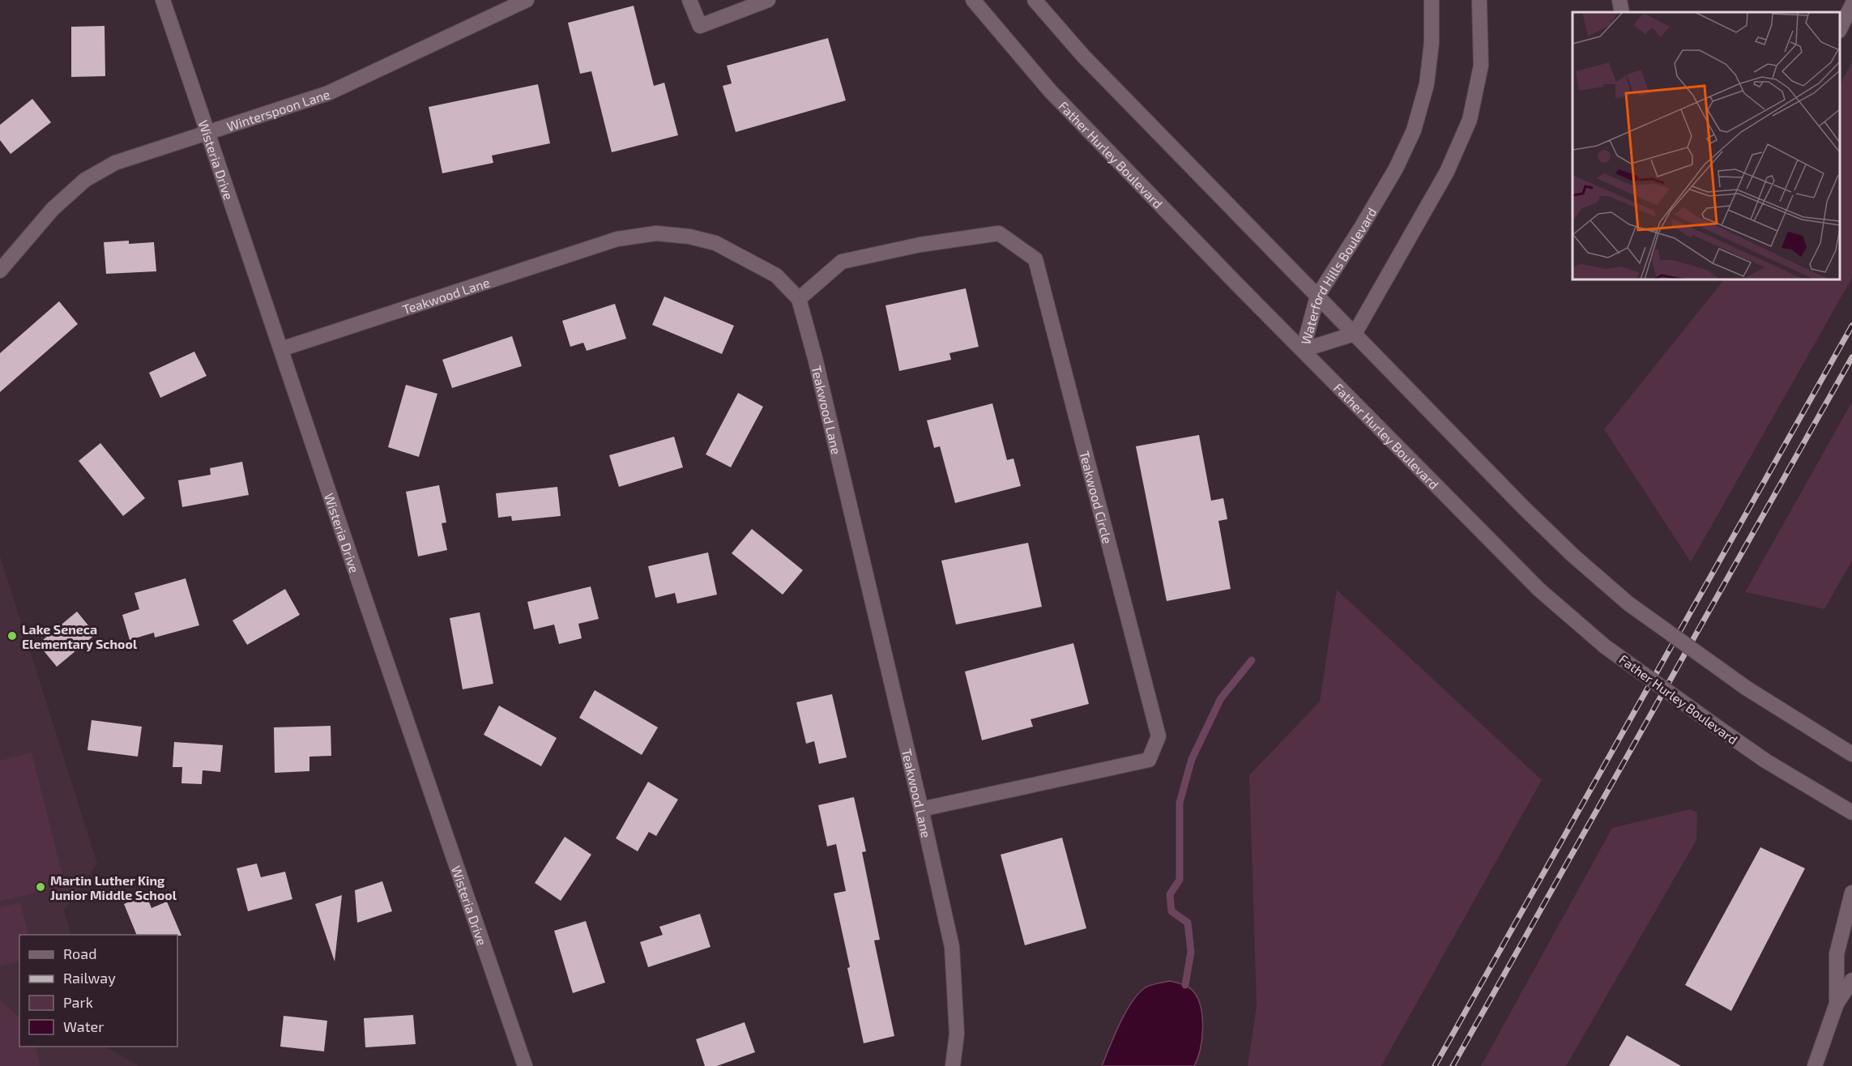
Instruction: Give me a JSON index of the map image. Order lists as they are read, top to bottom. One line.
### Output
{"streets":{"street":["Winterspoon Lane","Father Hurley Boulevard","Wisteria Drive","Waterford Hills Boulevard","Teakwood Lane","Teakwood Circle"]},"crossings":[["Winterspoon Lane","Wisteria Drive"],["Father Hurley Boulevard","Waterford Hills Boulevard"],["Wisteria Drive","Teakwood Lane"],["Teakwood Lane","Teakwood Circle"]],"places":["Lake Seneca Elementary School","Martin Luther King Junior Middle School"],"legend":["Road","Railway","Park","Water"]}
